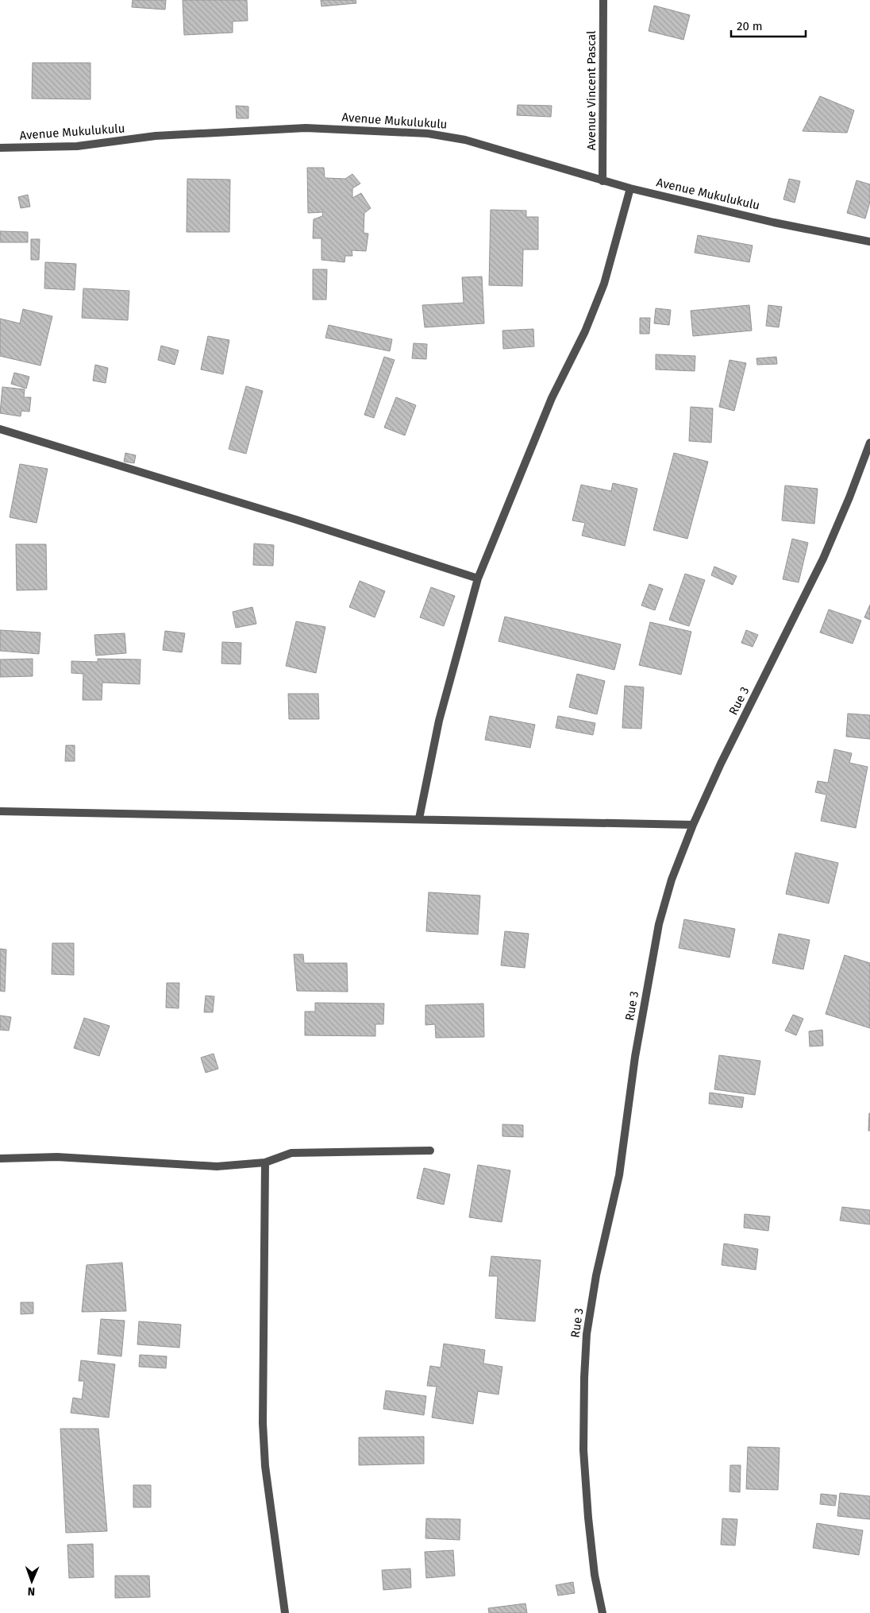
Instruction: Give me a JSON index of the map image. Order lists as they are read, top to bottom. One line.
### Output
{"streets":{"street":["Avenue Vincent Pascal","Avenue Mukulukulu","Rue 3"]},"crossings":[["Avenue Vincent Pascal","Avenue Mukulukulu"]],"scale_bar":"20 m","north":"bottom"}
